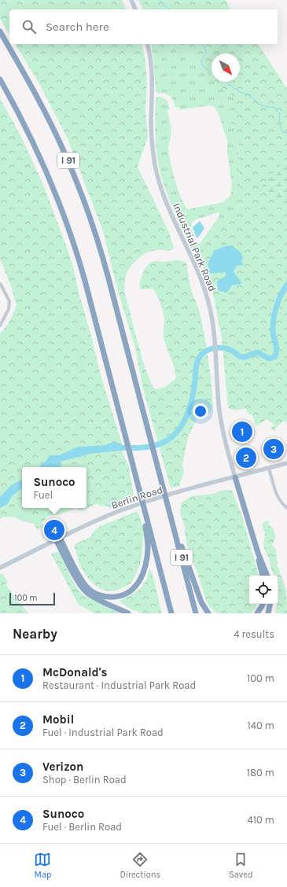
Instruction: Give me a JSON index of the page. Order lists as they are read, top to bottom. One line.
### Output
{"streets":{"highway":["I 91"],"street":["Industrial Park Road","Berlin Road"]},"crossings":[["Industrial Park Road","Berlin Road"]],"scale_bar":"100 m","north":"bottom right","page":{"search":"Search here","pins":["1","3","2","4"],"popup":["Sunoco","Fuel"],"scale":"100 m","heading":["Nearby","4 results"],"list":[{"mark":"1","name":"McDonald's","note":"Restaurant · Industrial Park Road","value":"100 m"},{"mark":"2","name":"Mobil","note":"Fuel · Industrial Park Road","value":"140 m"},{"mark":"3","name":"Verizon","note":"Shop · Berlin Road","value":"180 m"},{"mark":"4","name":"Sunoco","note":"Fuel · Berlin Road","value":"410 m"}],"nav":["Map","Directions","Saved"]}}
